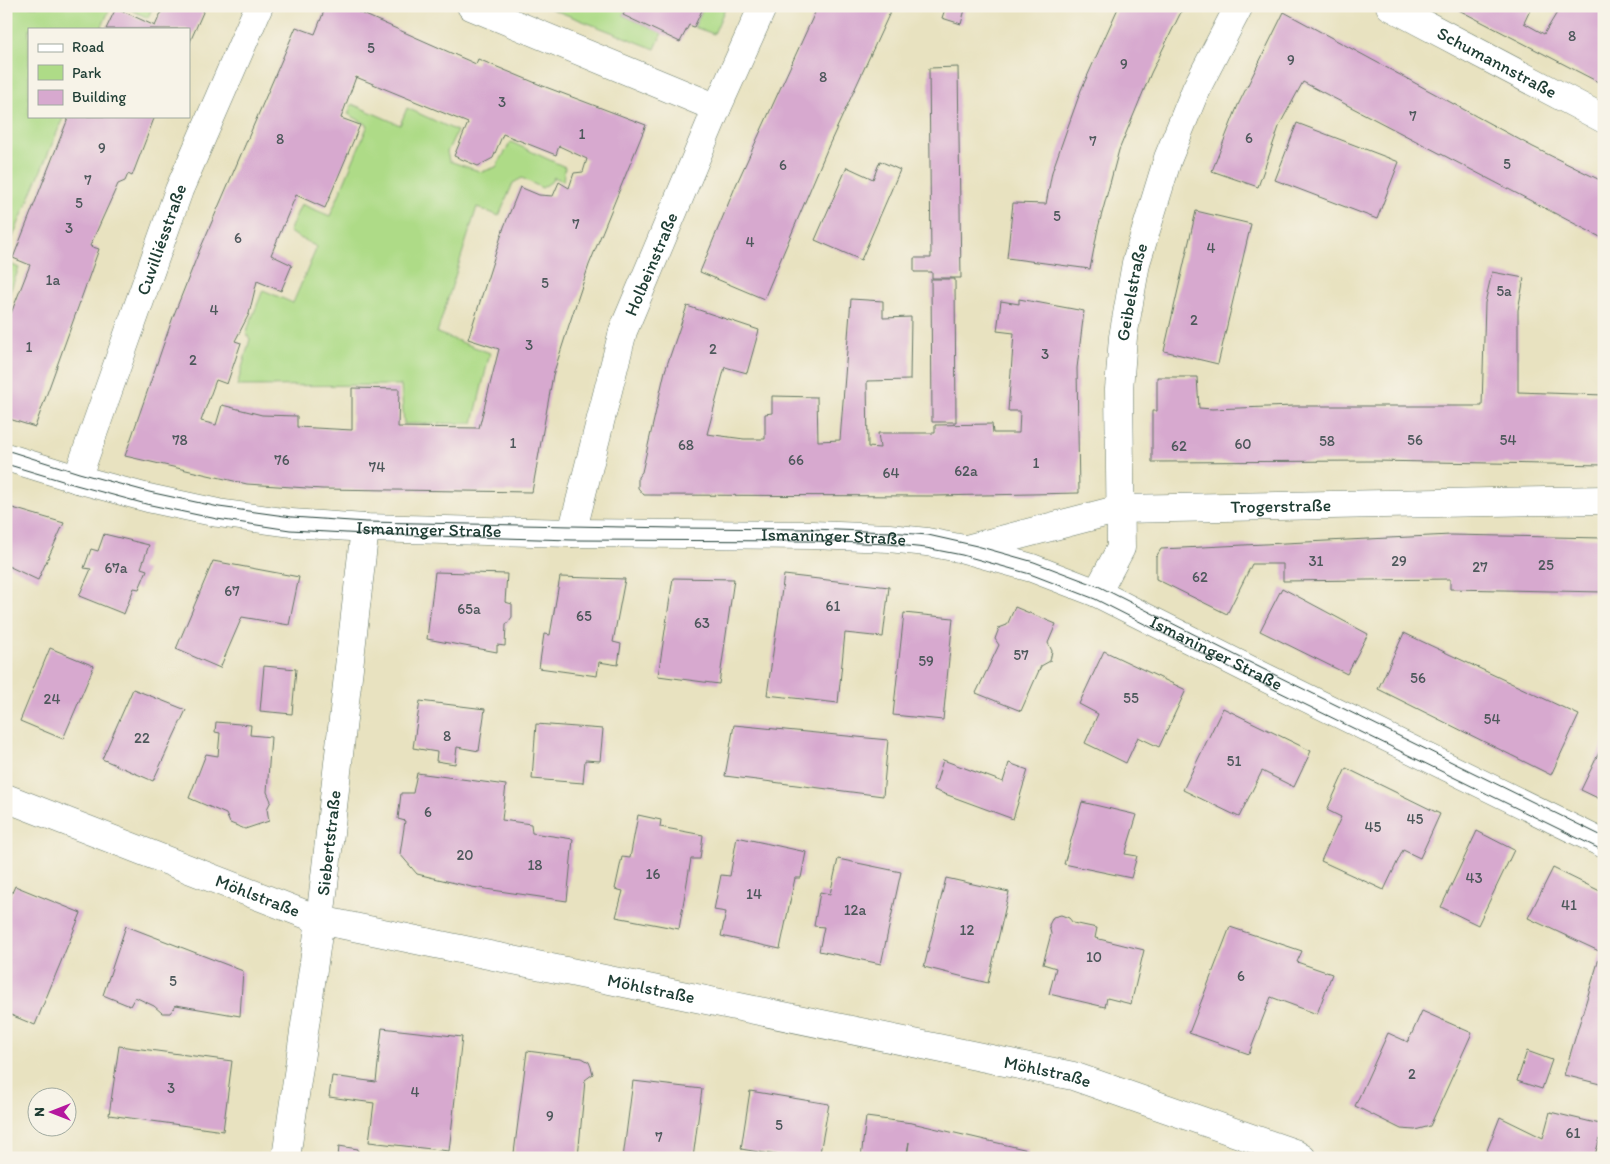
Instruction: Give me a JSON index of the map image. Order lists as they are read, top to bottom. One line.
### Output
{"streets":{"street":["Schumannstraße","Cuvilliésstraße","Holbeinstraße","Geibelstraße","Trogerstraße","Ismaninger Straße","Siebertstraße","Möhlstraße"]},"crossings":[["Cuvilliésstraße","Ismaninger Straße"],["Holbeinstraße","Ismaninger Straße"],["Geibelstraße","Trogerstraße"],["Geibelstraße","Ismaninger Straße"],["Trogerstraße","Ismaninger Straße"],["Ismaninger Straße","Siebertstraße"],["Siebertstraße","Möhlstraße"]],"house_numbers":["8","5","9","9","8","3","7","1","6","8","7","9","5","6","7","5","5","7","3","6","4","4","1a","5","5a","4","2","3","1","2","3","2","78","56","54","58","1","60","68","62","76","66","1","74","62a","64","31","29","25","27","67a","62","67","61","65a","65","63","57","59","56","55","24","54","8","22","51","6","45","45","20","18","16","43","14","41","12a","12","10","6","5","2","3","4","9","5","61","7"],"legend":["Road","Park","Building"],"north":"left"}
